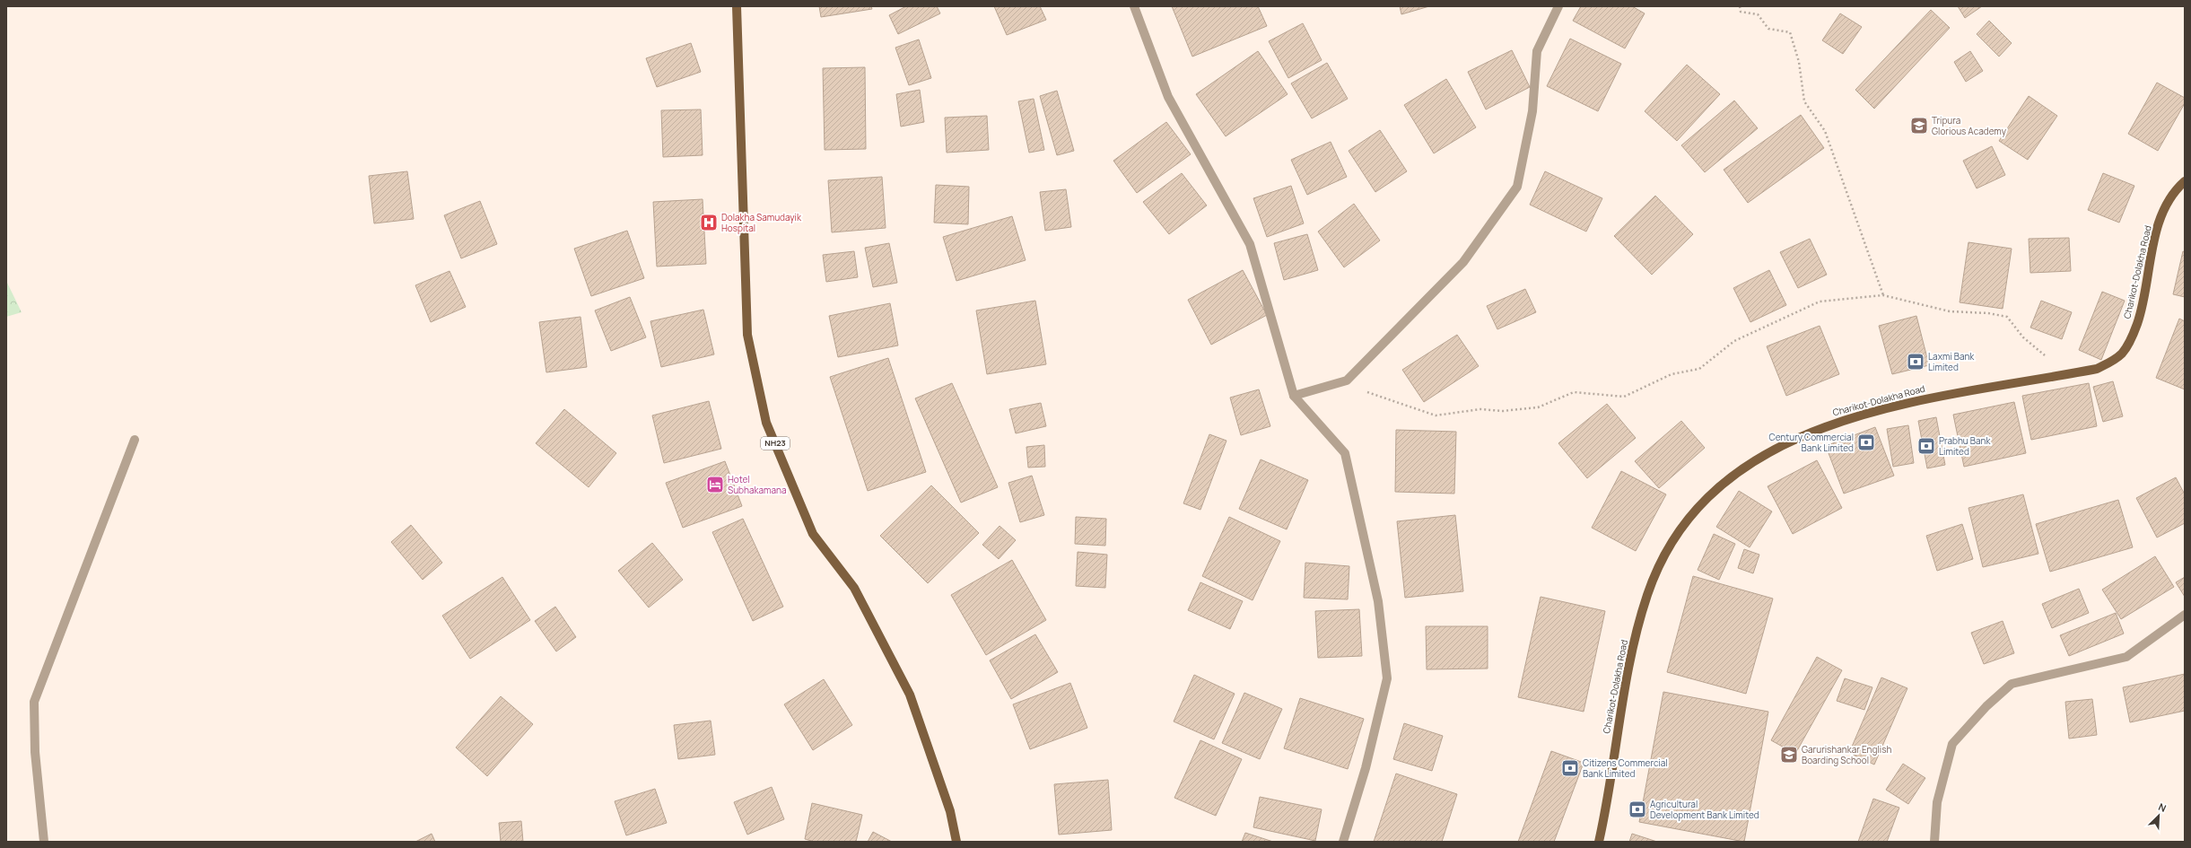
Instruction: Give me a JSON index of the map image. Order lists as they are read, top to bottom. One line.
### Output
{"streets":{"main road":["Charikot-Dolakha Road","NH23"]},"places":{"school or university":["Tripura Glorious Academy","Garurishankar English Boarding School"],"hospital":["Dolakha Samudayik Hospital"],"bank":["Laxmi Bank Limited","Century Commercial Bank Limited","Prabhu Bank Limited","Citizens Commercial Bank Limited","Agricultural Development Bank Limited"],"hotel":["Hotel Subhakamana"]},"north":"top right"}
